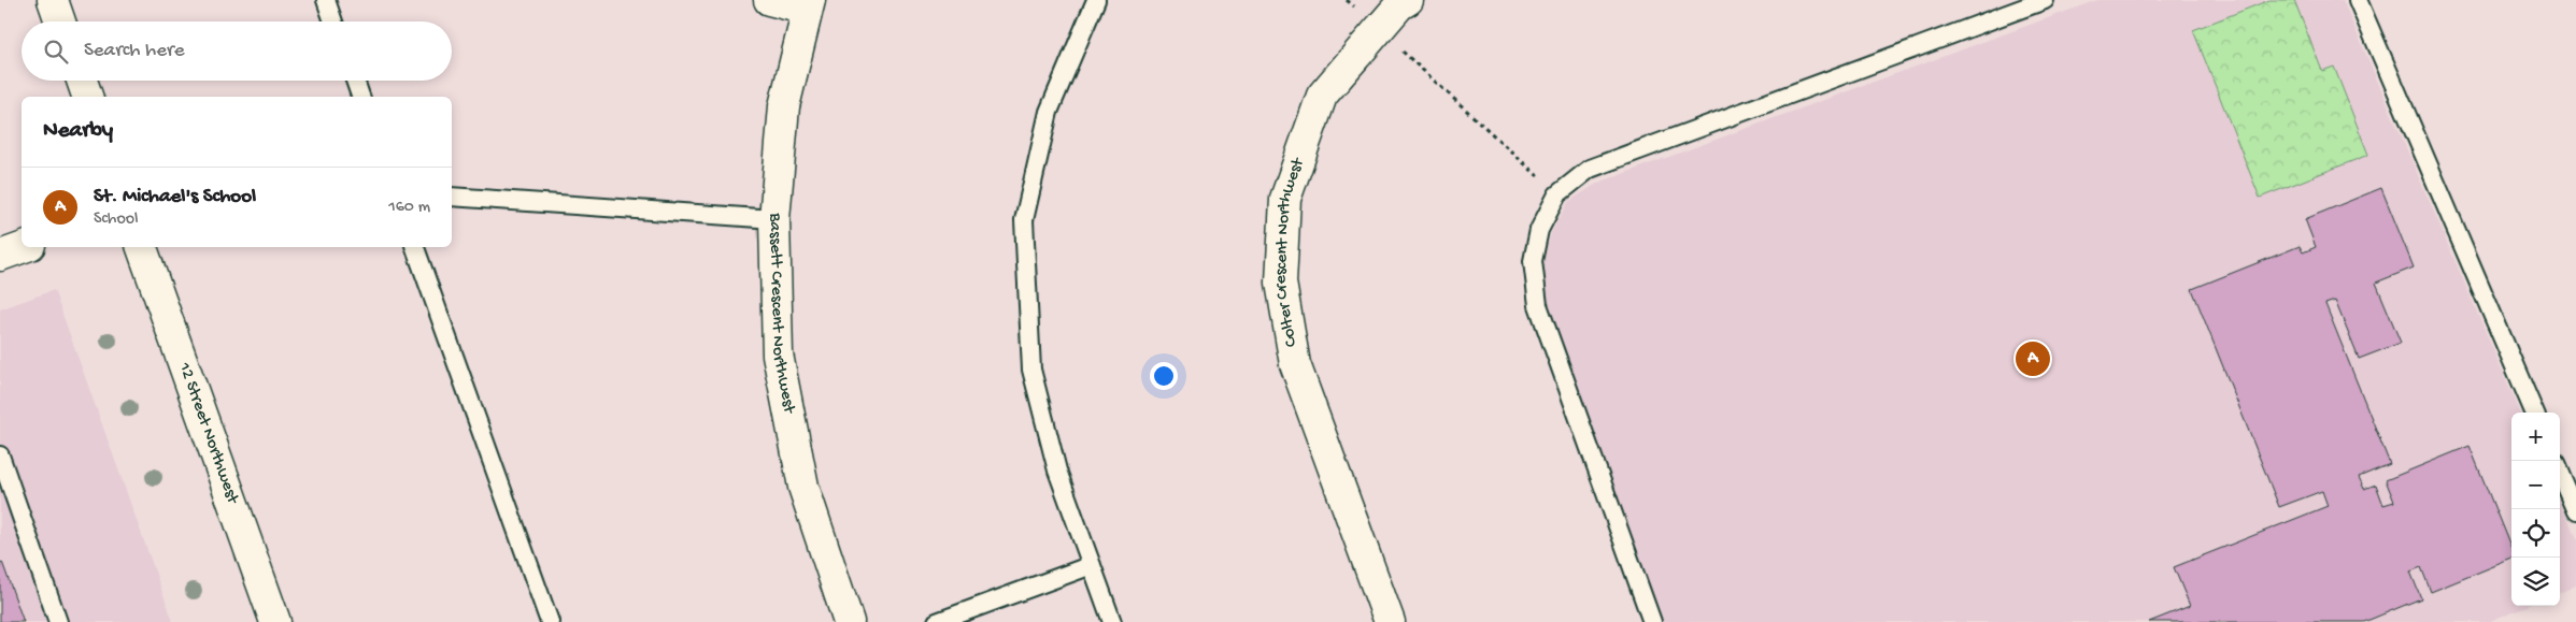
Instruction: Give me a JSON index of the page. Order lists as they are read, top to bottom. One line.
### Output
{"streets":{"street":["Colter Crescent Northwest","Bassett Crescent Northwest","12 Street Northwest"]},"page":{"search":"Search here","heading":"Nearby","list":[{"mark":"A","name":"St. Michael's School","note":"School","value":"160 m"}],"pins":"A","map_buttons":["+","−"]}}
